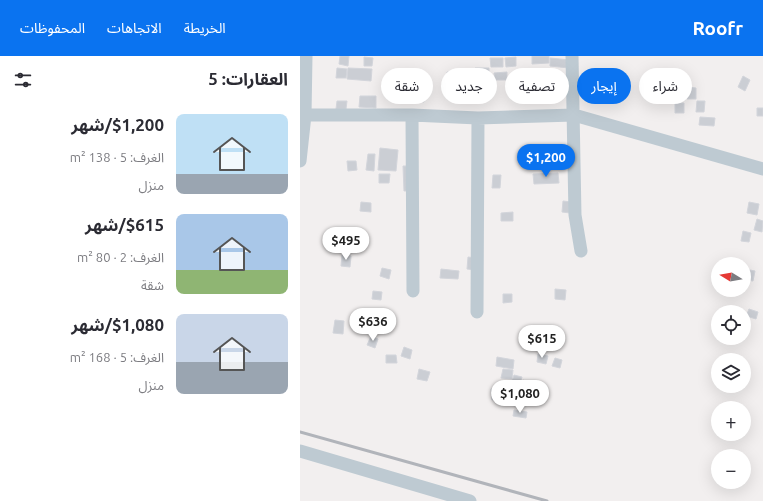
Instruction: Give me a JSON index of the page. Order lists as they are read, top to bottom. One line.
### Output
{"north":"left","page":{"header":"Roofr","nav":["الخريطة","الاتجاهات","المحفوظات"],"heading":"العقارات: 5","chip":["شراء","إيجار","تصفية","جديد","شقة"],"list":[{"name":"$1,200/شهر","note":"الغرف: 5 · 138 m² · منزل"},{"name":"$615/شهر","note":"الغرف: 2 · 80 m² · شقة"},{"name":"$1,080/شهر","note":"الغرف: 5 · 168 m² · منزل"}],"price":["$1,200","$495","$636","$615","$1,080"],"map_buttons":["+","−"]}}
